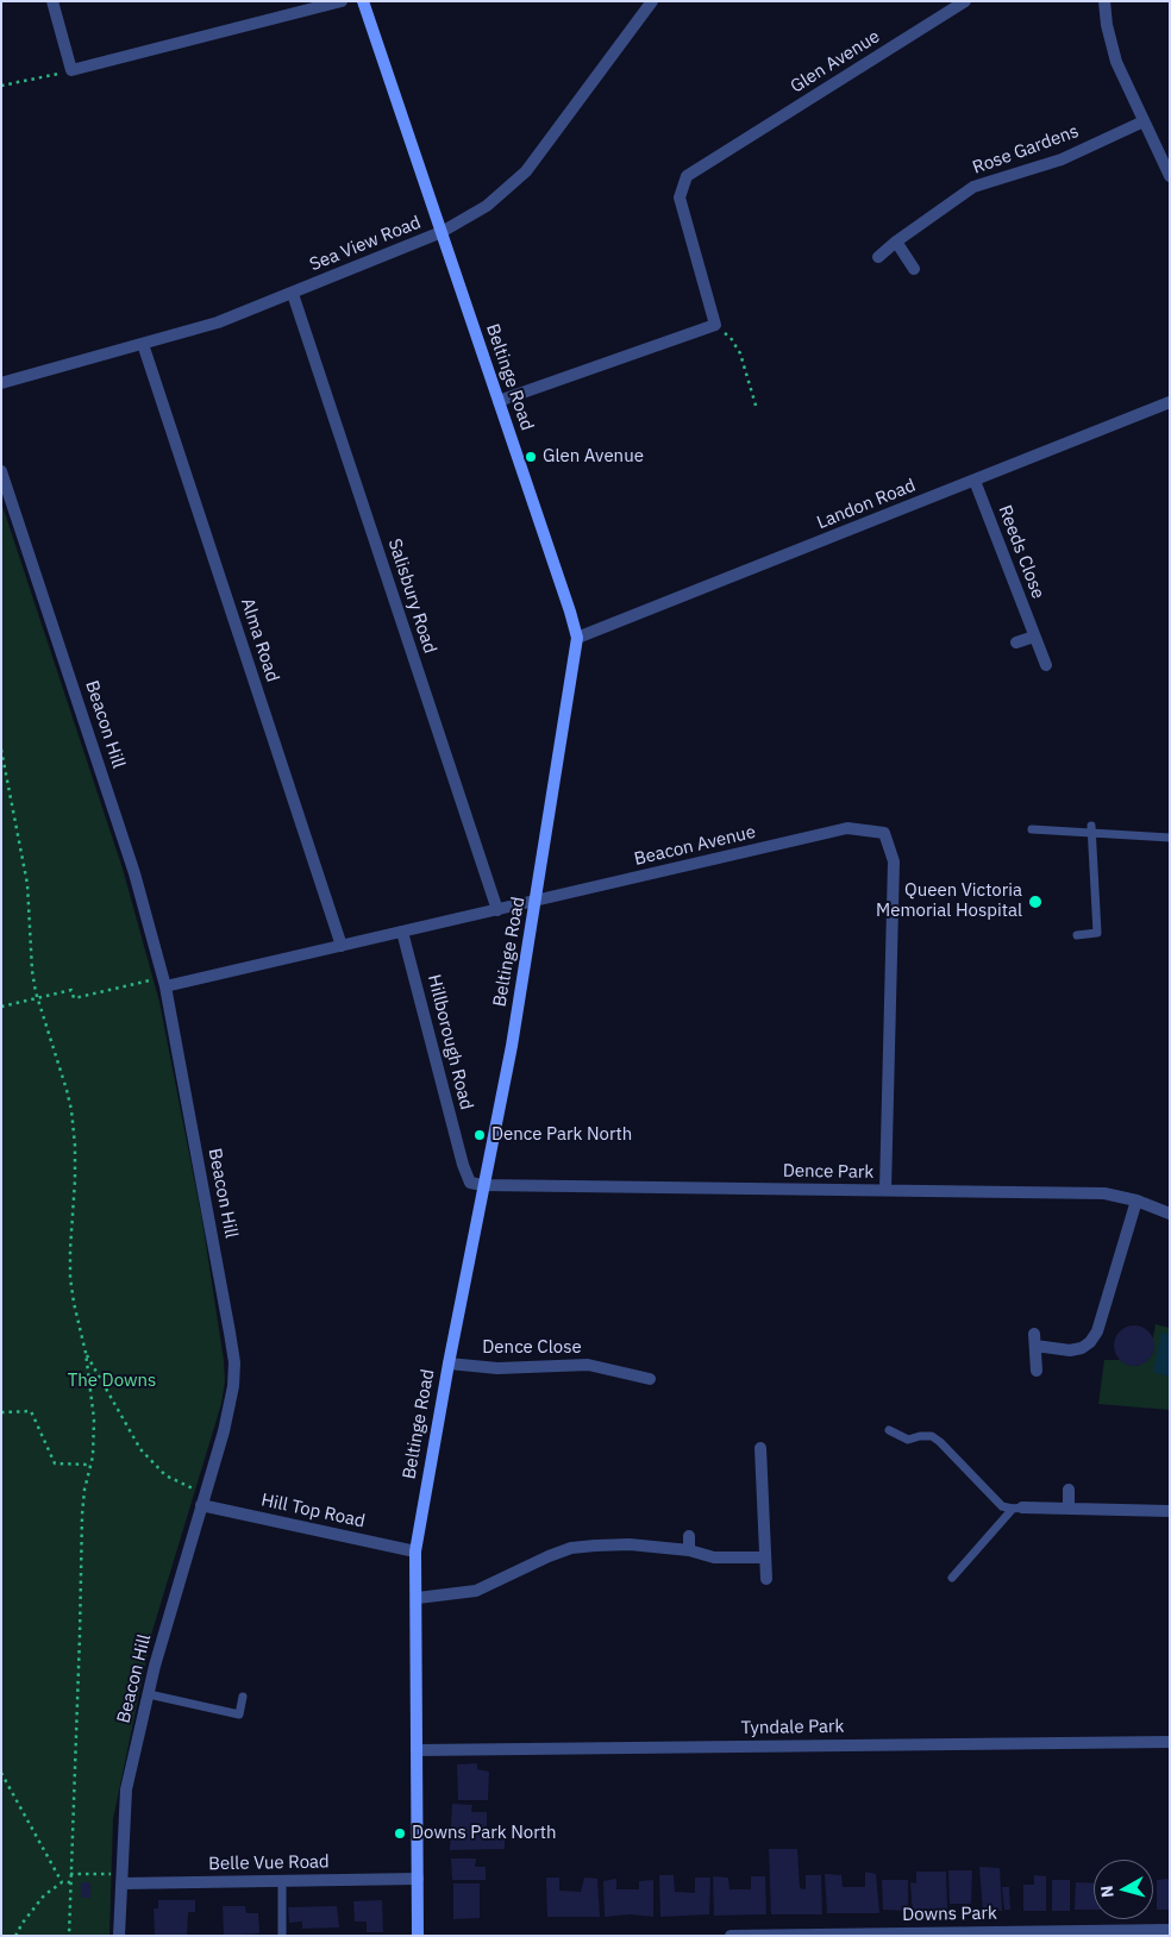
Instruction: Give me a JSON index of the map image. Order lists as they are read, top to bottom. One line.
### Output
{"streets":{"street":["Glen Avenue","Rose Gardens","Sea View Road","Beltinge Road","Landon Road","Reeds Close","Salisbury Road","Alma Road","Beacon Hill","Beacon Avenue","Hillborough Road","Dence Park","Dence Close","Hill Top Road","Tyndale Park","Belle Vue Road","Downs Park"]},"crossings":[["Sea View Road","Beltinge Road"],["Sea View Road","Salisbury Road"],["Sea View Road","Alma Road"],["Beltinge Road","Landon Road"],["Beltinge Road","Beacon Avenue"],["Beltinge Road","Hillborough Road"],["Beltinge Road","Dence Park"],["Beltinge Road","Dence Close"],["Beltinge Road","Hill Top Road"],["Beltinge Road","Tyndale Park"],["Beltinge Road","Belle Vue Road"],["Landon Road","Reeds Close"],["Salisbury Road","Beacon Avenue"],["Alma Road","Beacon Avenue"],["Beacon Hill","Beacon Avenue"],["Beacon Hill","Hill Top Road"],["Beacon Hill","Belle Vue Road"],["Beacon Avenue","Hillborough Road"],["Beacon Avenue","Dence Park"],["Hillborough Road","Dence Park"]],"parks":["The Downs"],"places":["Glen Avenue","Queen Victoria Memorial Hospital","Dence Park North","Downs Park North"],"north":"left"}
